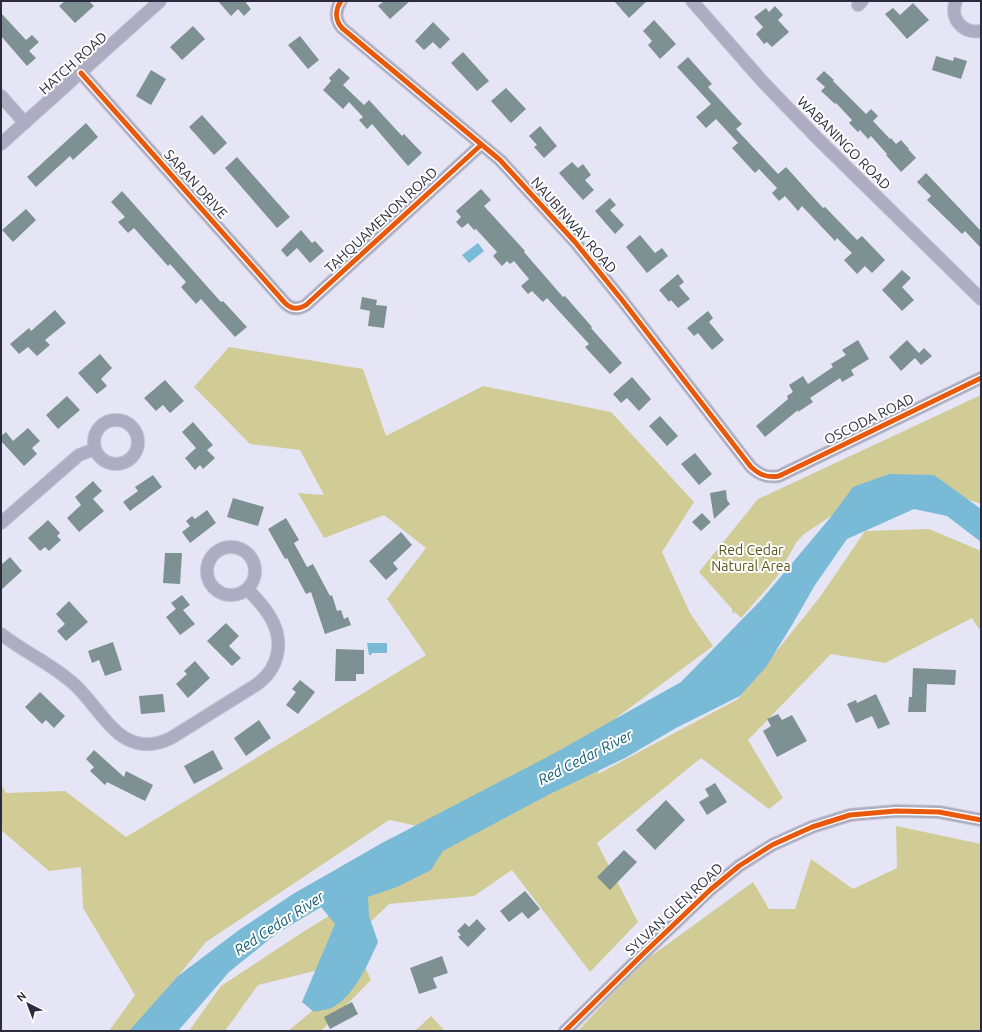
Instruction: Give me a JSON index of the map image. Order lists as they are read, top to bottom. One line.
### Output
{"streets":{"street":["HATCH ROAD","WABANINGO ROAD","SARAN DRIVE","TAHQUAMENON ROAD","NAUBINWAY ROAD","OSCODA ROAD","SYLVAN GLEN ROAD"]},"crossings":[["HATCH ROAD","SARAN DRIVE"],["SARAN DRIVE","TAHQUAMENON ROAD"],["TAHQUAMENON ROAD","NAUBINWAY ROAD"],["NAUBINWAY ROAD","OSCODA ROAD"]],"water":["Red Cedar River"],"parks":["Red Cedar Natural Area"],"north":"top left"}
